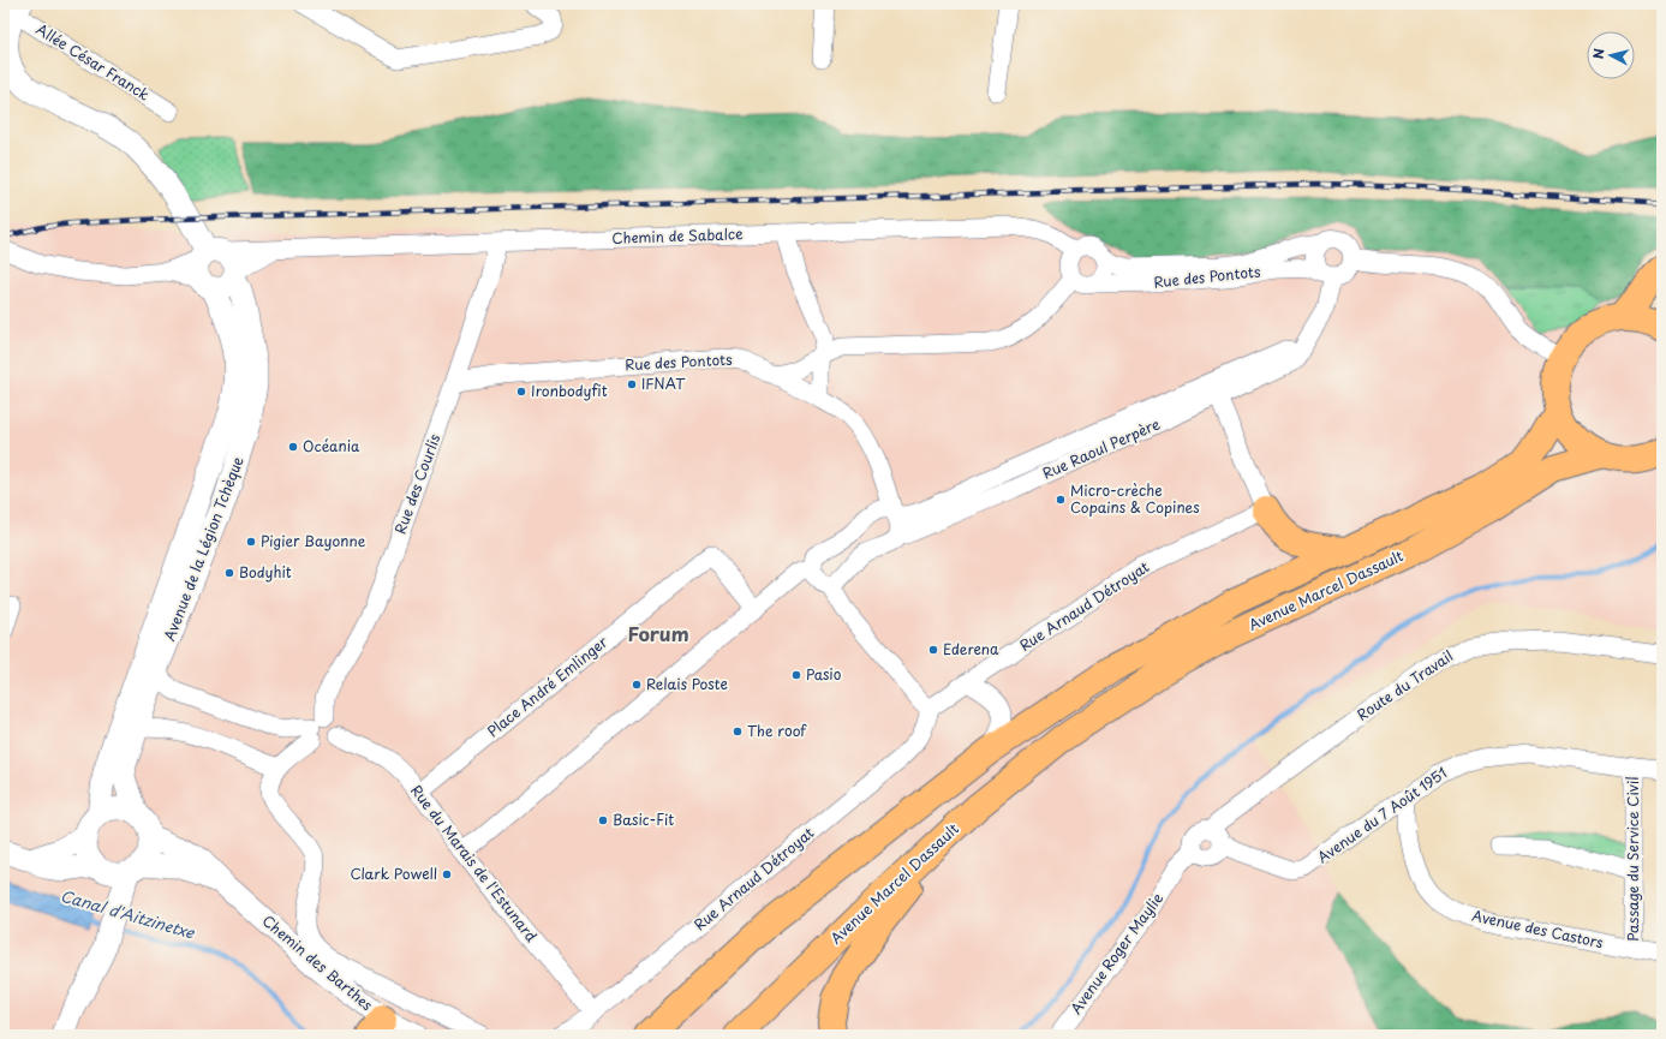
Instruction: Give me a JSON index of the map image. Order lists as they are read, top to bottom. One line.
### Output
{"streets":{"main road":["Avenue Marcel Dassault"],"street":["Allée César Franck","Chemin de Sabalce","Rue des Pontots","Rue Raoul Perpère","Rue des Courlis","Avenue de la Légion Tchèque","Rue Arnaud Détroyat","Route du Travail","Place André Emlinger","Avenue du 7 Août 1951","Passage du Service Civil","Rue du Marais de l'Estunard","Avenue des Castors","Avenue Roger Maylie","Chemin des Barthes"]},"crossings":[["Allée César Franck","Avenue de la Légion Tchèque"],["Chemin de Sabalce","Rue des Pontots"],["Chemin de Sabalce","Rue des Courlis"],["Chemin de Sabalce","Avenue de la Légion Tchèque"],["Rue des Pontots","Rue Raoul Perpère"],["Rue des Pontots","Rue des Courlis"],["Rue des Courlis","Rue du Marais de l'Estunard"],["Avenue de la Légion Tchèque","Chemin des Barthes"],["Rue Arnaud Détroyat","Rue du Marais de l'Estunard"],["Route du Travail","Avenue du 7 Août 1951"],["Route du Travail","Avenue Roger Maylie"],["Place André Emlinger","Rue du Marais de l'Estunard"],["Avenue du 7 Août 1951","Passage du Service Civil"],["Avenue du 7 Août 1951","Avenue des Castors"],["Avenue du 7 Août 1951","Avenue Roger Maylie"],["Passage du Service Civil","Avenue des Castors"]],"districts":["Forum"],"water":["Canal d'Aitzinetxe"],"places":["IFNAT","Ironbodyfit","Océania","Micro-crèche Copains & Copines","Pigier Bayonne","Bodyhit","Ederena","Pasio","Relais Poste","The roof","Basic-Fit","Clark Powell"],"north":"left"}
